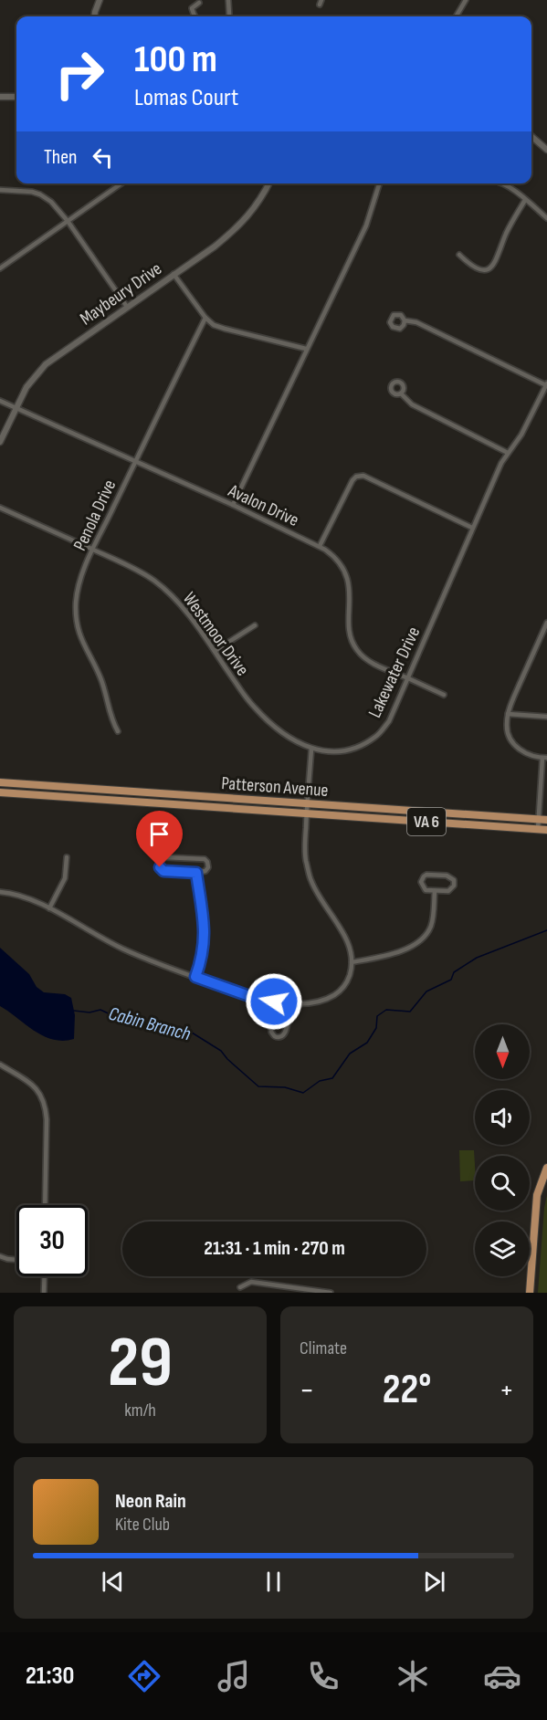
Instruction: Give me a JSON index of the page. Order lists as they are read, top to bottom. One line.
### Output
{"streets":{"main road":["Patterson Avenue","VA 6"],"street":["Maybeury Drive","Avalon Drive","Penola Drive","Westmoor Drive","Lakewater Drive"]},"crossings":[["Maybeury Drive","Avalon Drive"],["Avalon Drive","Penola Drive"],["Avalon Drive","Lakewater Drive"],["Penola Drive","Westmoor Drive"],["Westmoor Drive","Lakewater Drive"]],"water":["Cabin Branch"],"north":"bottom","page":{"turn":["100 m","Lomas Court"],"then":"Then","limit":"30","trip":"21:31 · 1 min · 270 m","tile":[["29","km/h"],"Climate"],"heat":["−","22°","+"],"song":["Neon Rain","Kite Club"],"tabs":"21:30"}}
